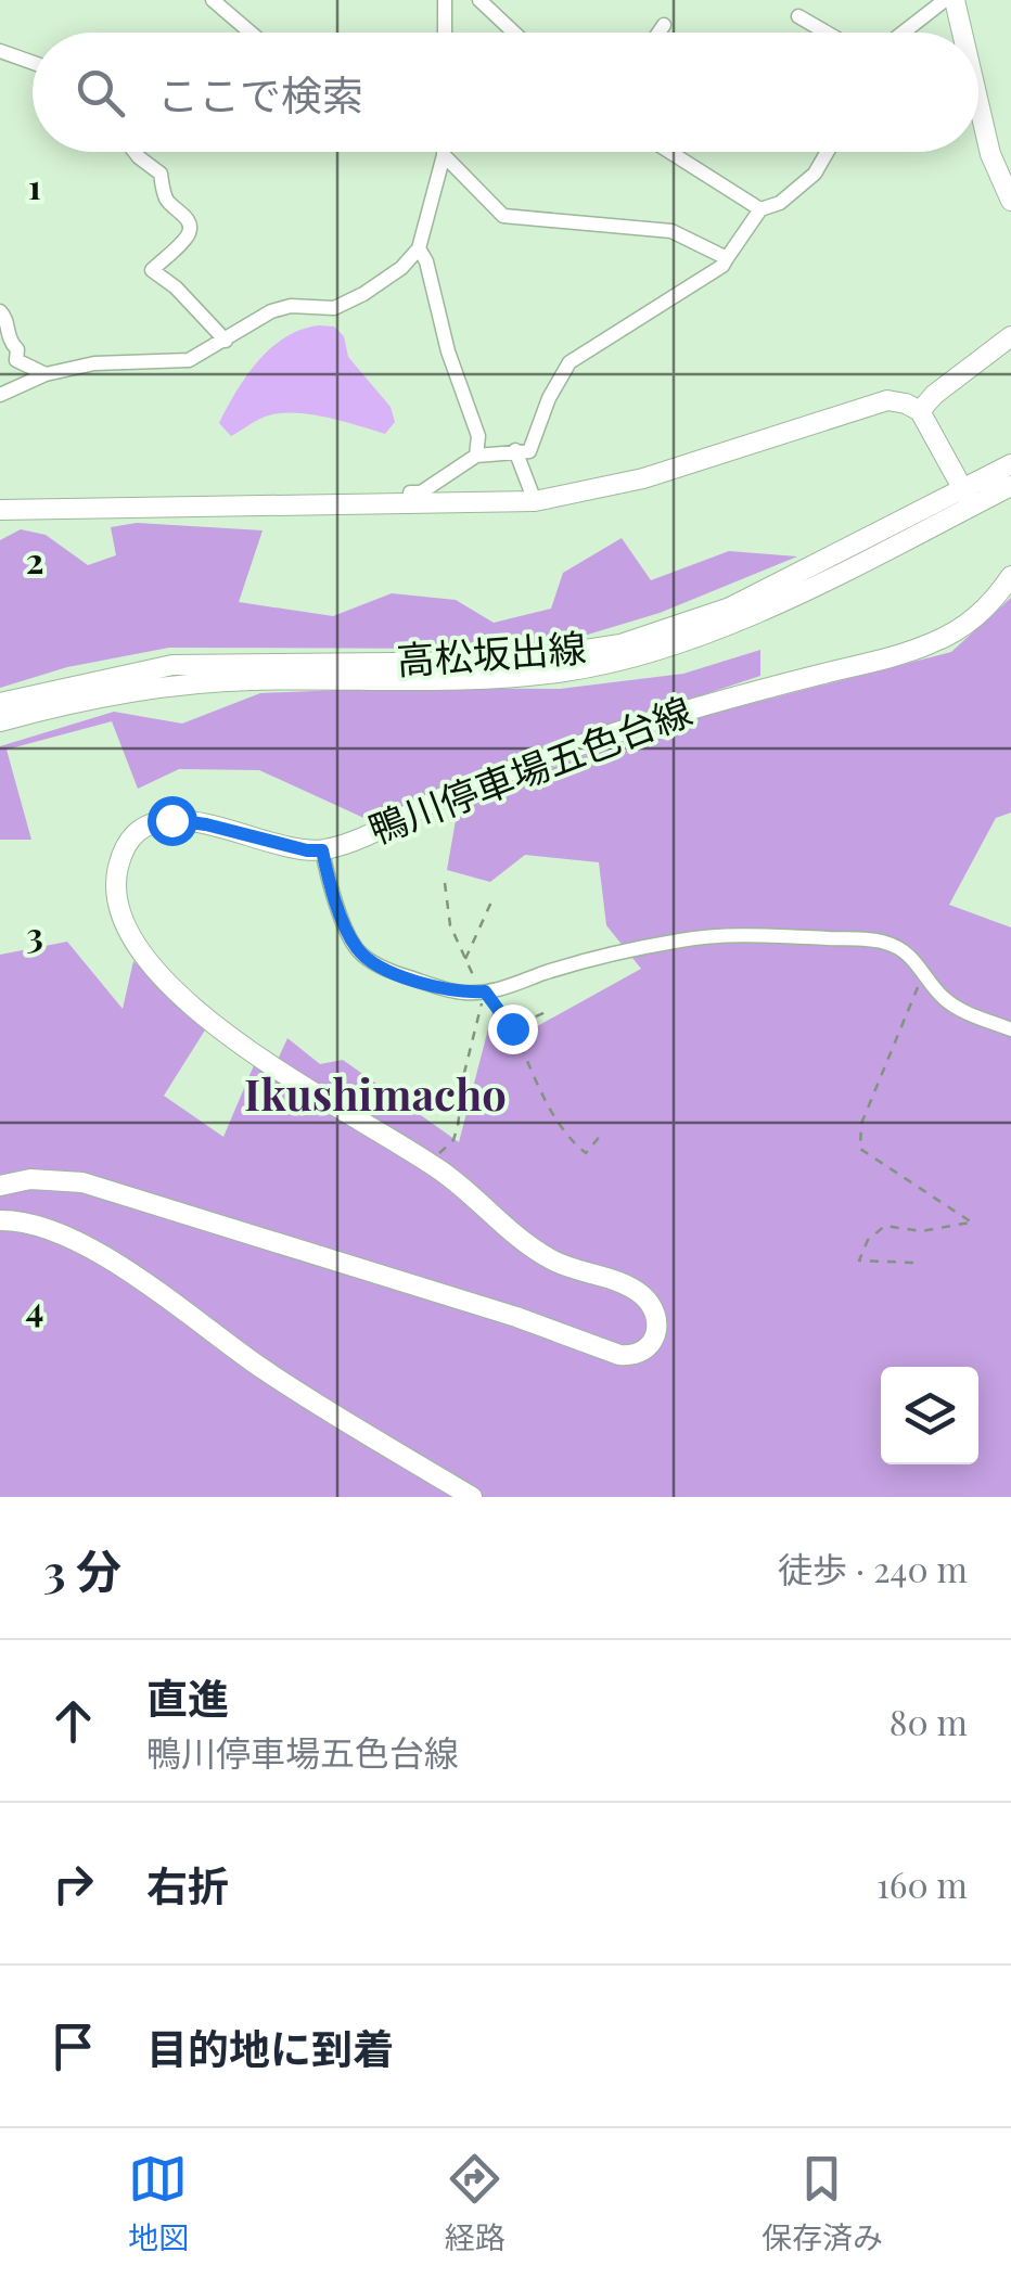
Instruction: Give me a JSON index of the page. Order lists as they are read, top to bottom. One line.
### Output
{"streets":{"main road":["高松坂出線","鴨川停車場五色台線"]},"districts":["Ikushimacho"],"page":{"search":"ここで検索","heading":["3 分","徒歩 · 240 m"],"list":[["直進","鴨川停車場五色台線","80 m"],["右折","160 m"],"目的地に到着"],"nav":["地図","経路","保存済み"]},"grid":{"rows":["1","2","3","4"]}}
